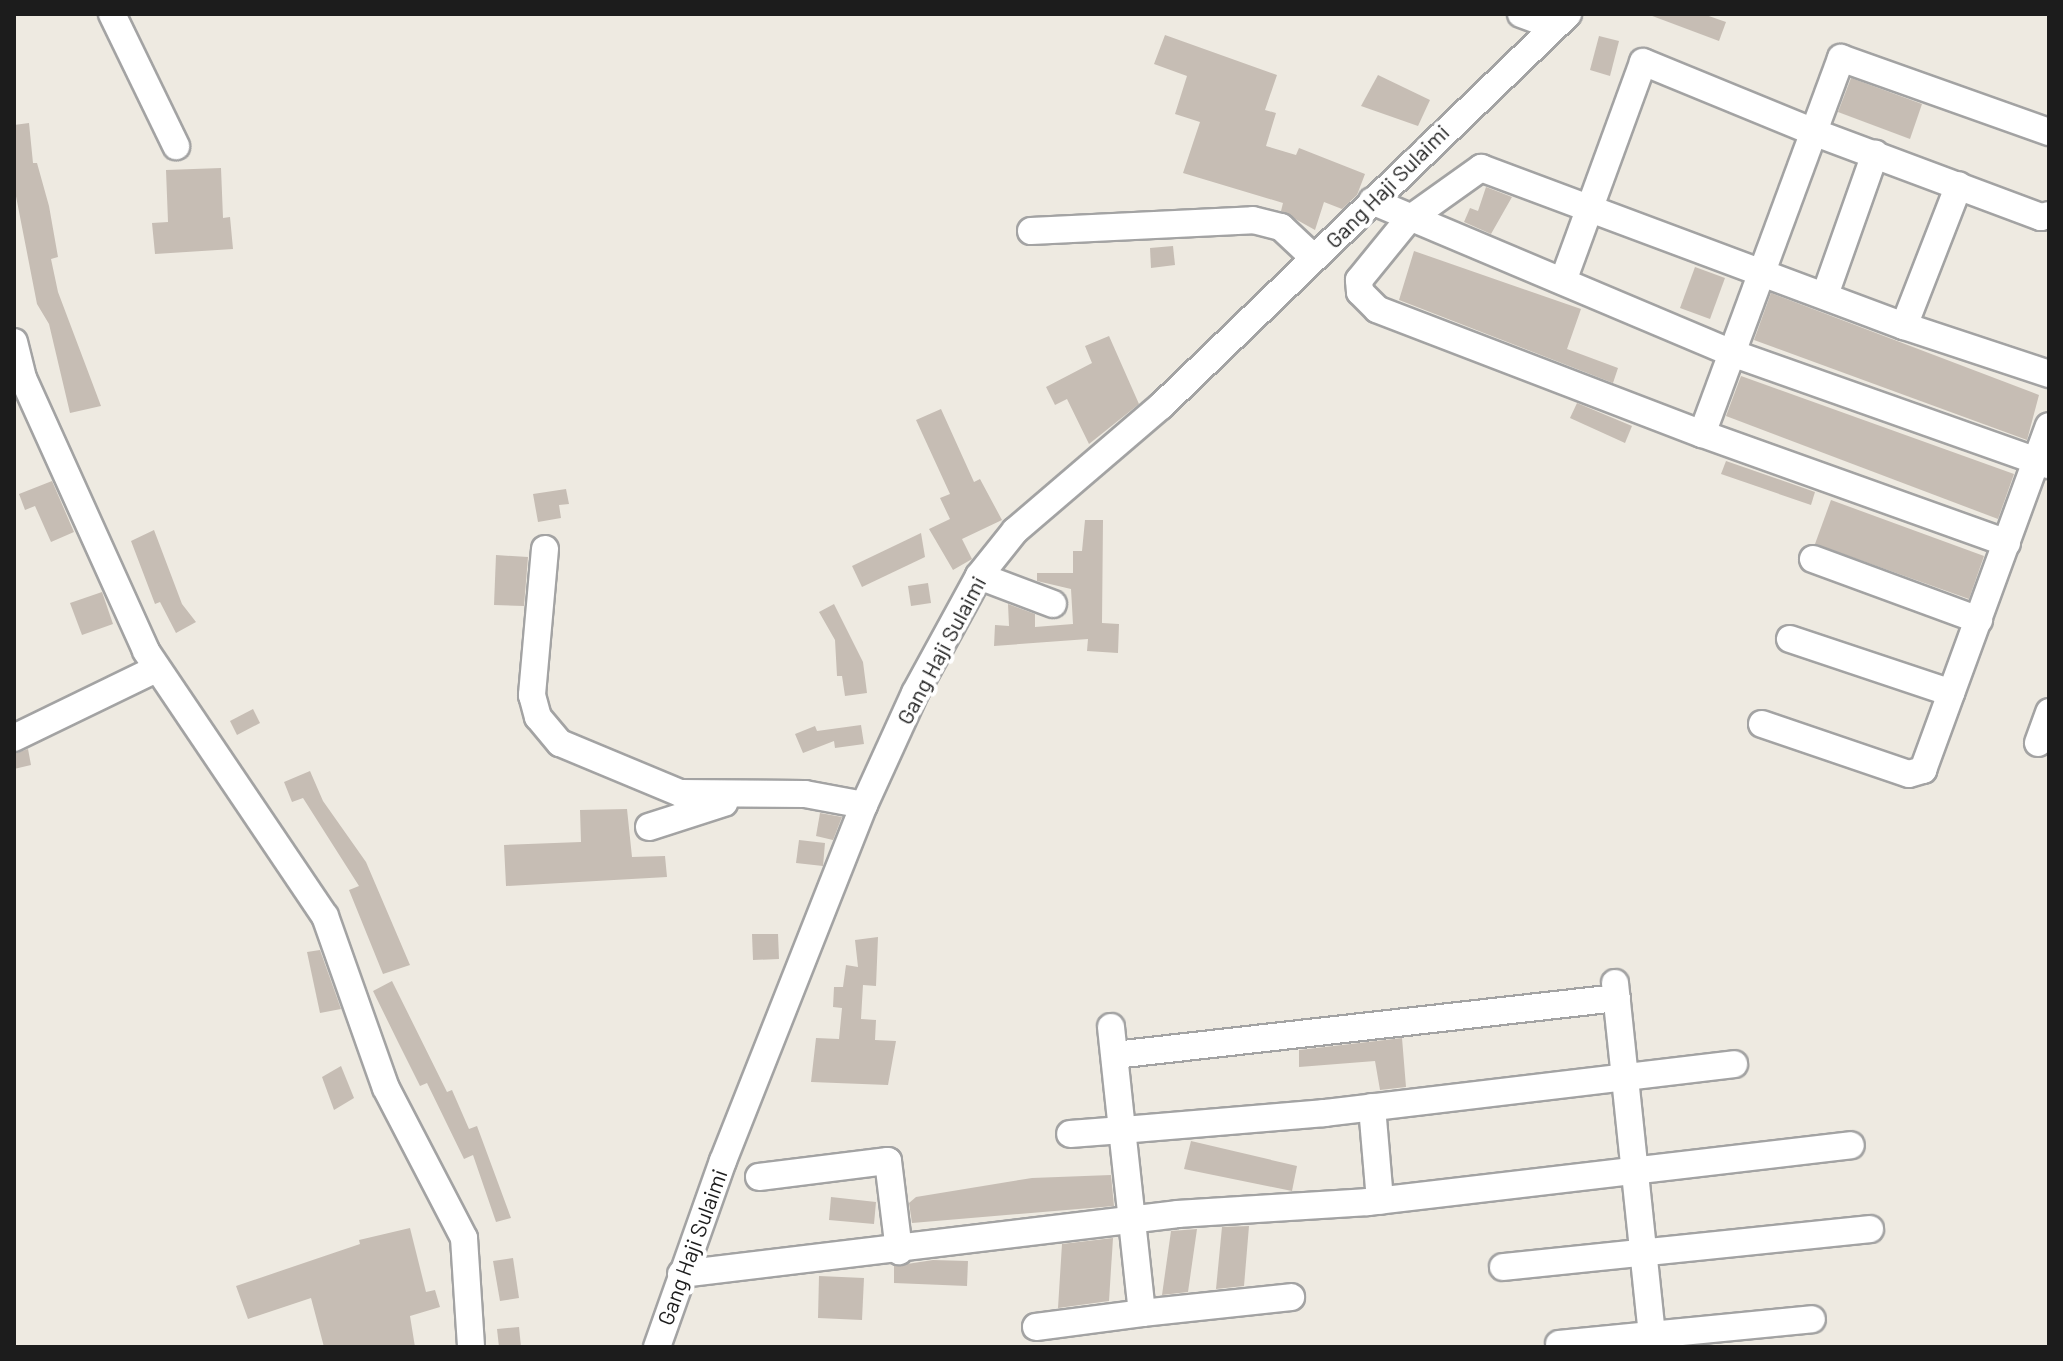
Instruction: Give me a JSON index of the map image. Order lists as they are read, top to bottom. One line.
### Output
{"streets":{"street":["Gang Haji Sulaimi"]}}
